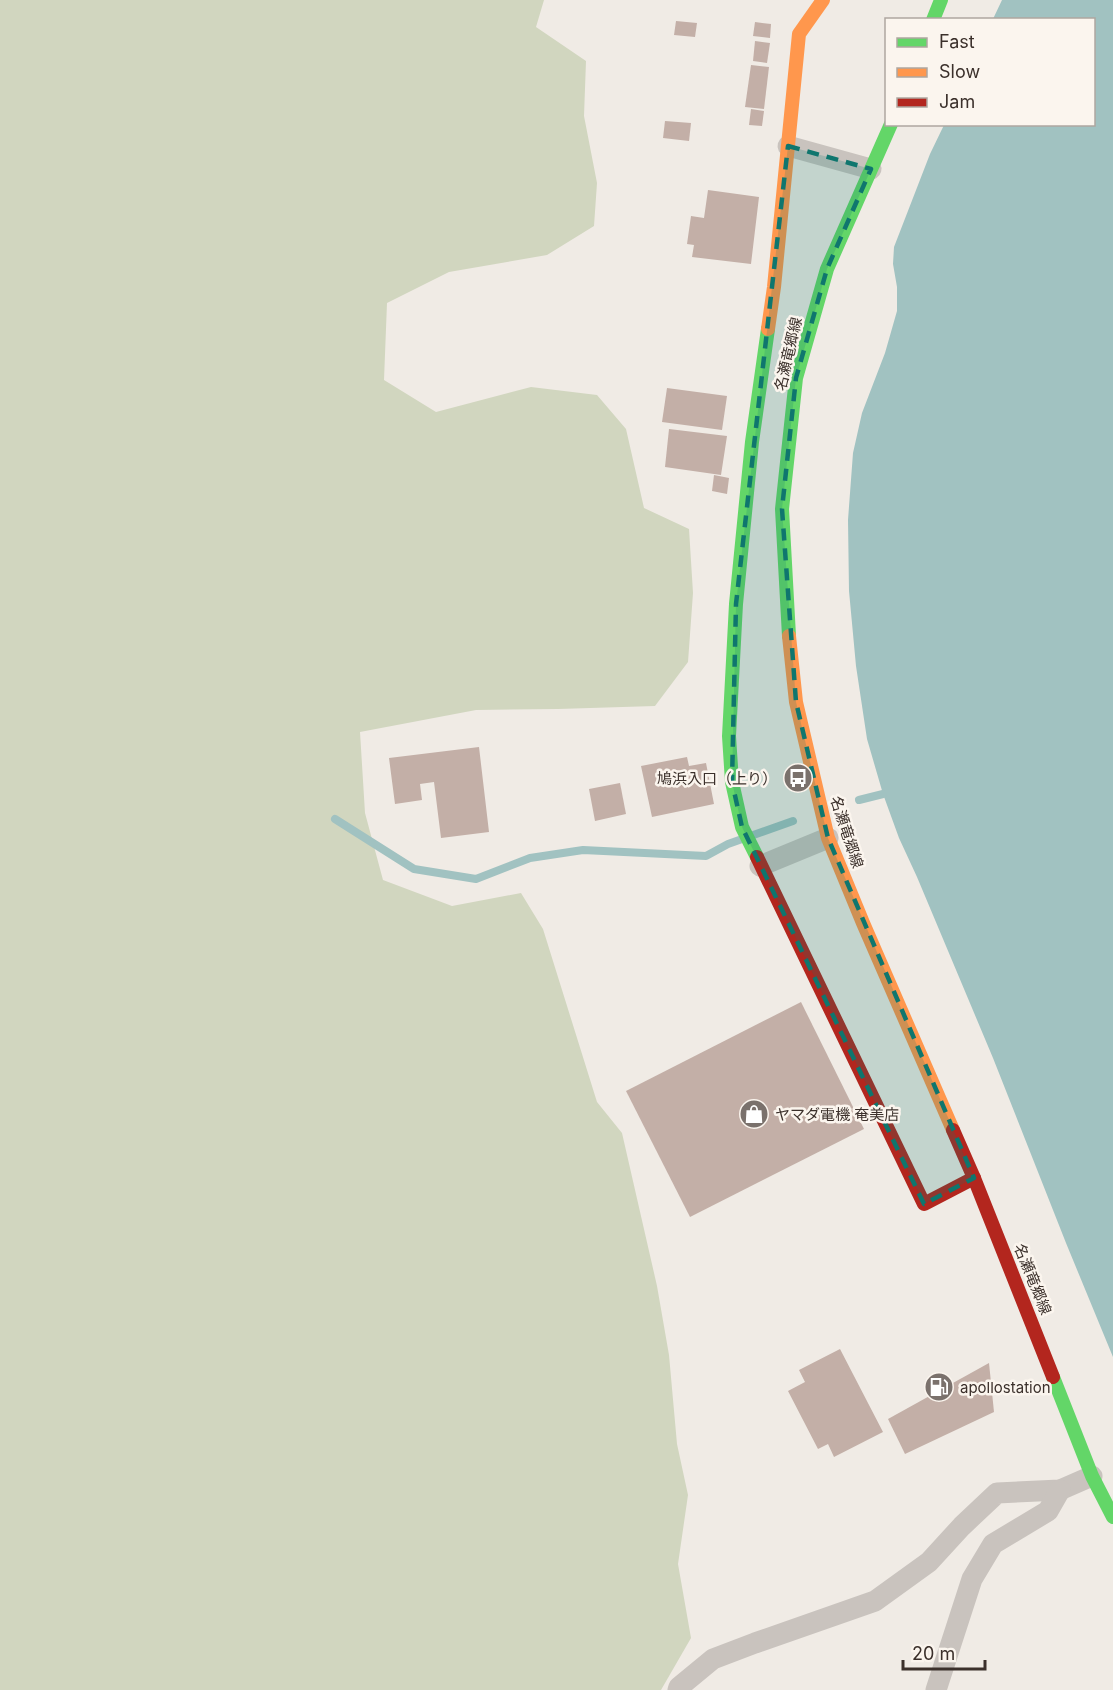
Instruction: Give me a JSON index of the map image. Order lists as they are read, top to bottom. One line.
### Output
{"streets":{"main road":["名瀬竜郷線"]},"places":{"bus stop":["鳩浜入口（上り）"],"shop":["ヤマダ電機 奄美店"],"fuel station":["apollostation"]},"legend":["Fast","Slow","Jam"],"scale_bar":"20 m"}
